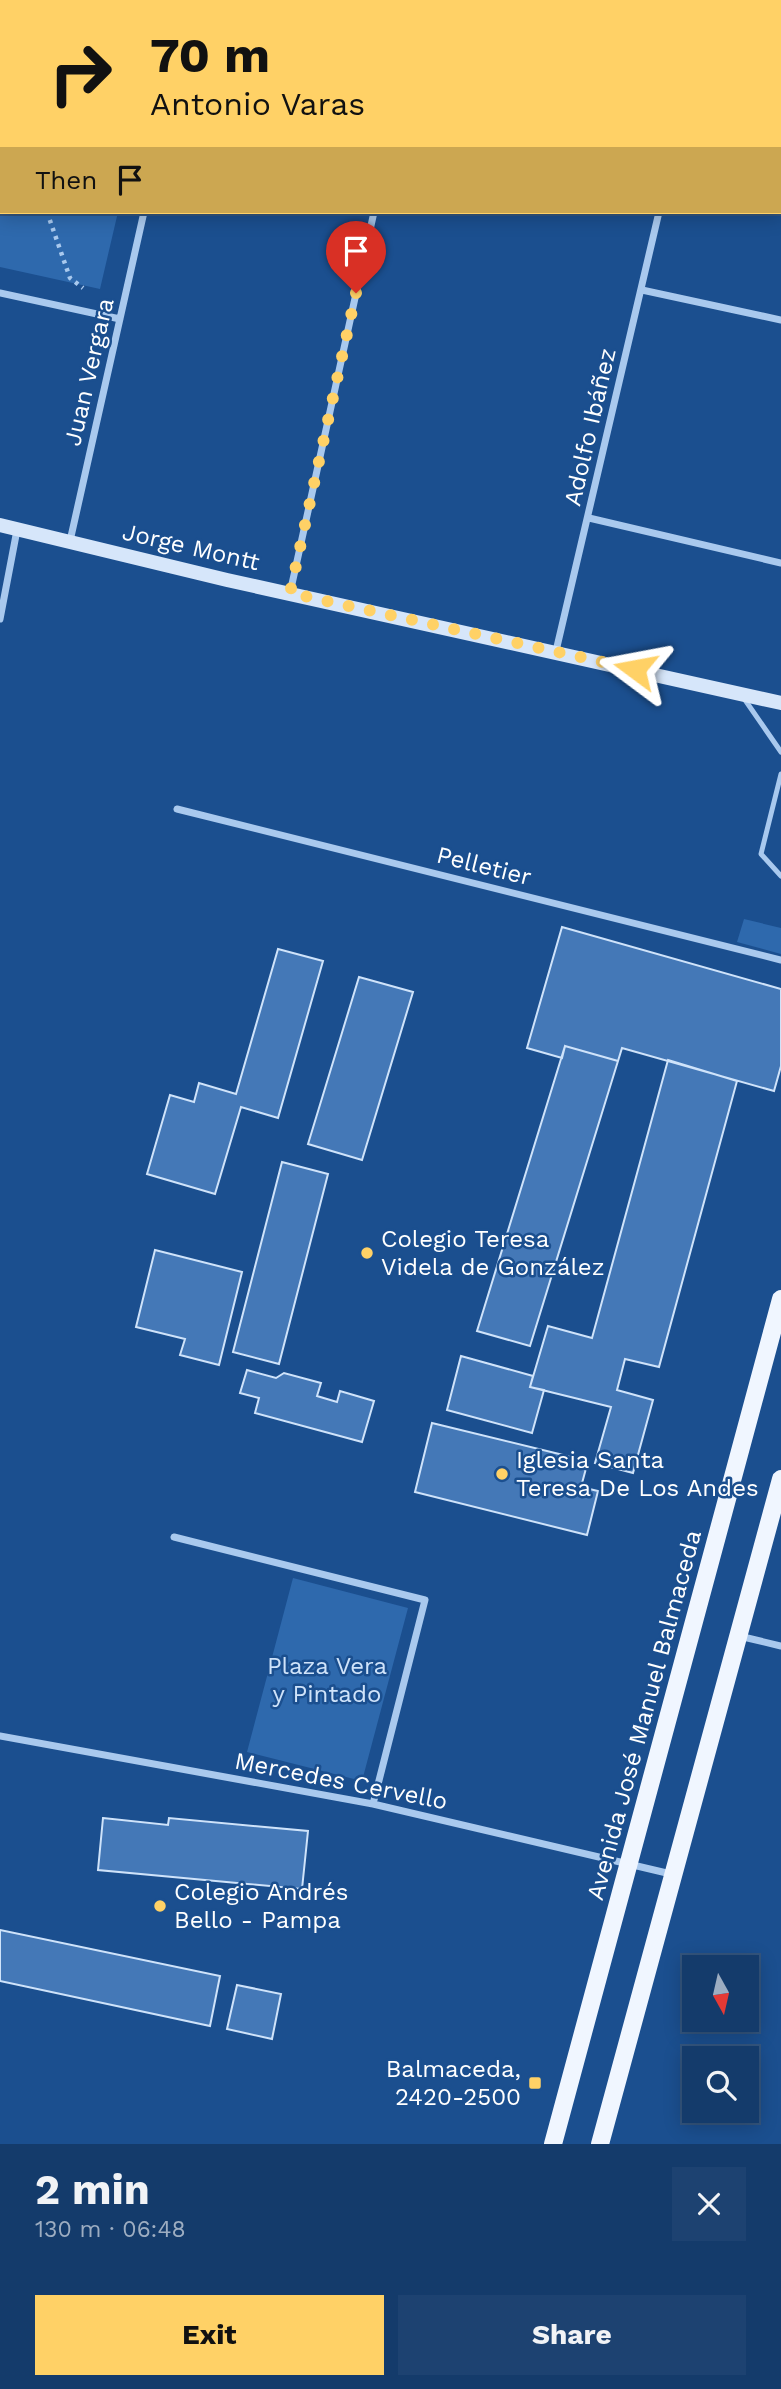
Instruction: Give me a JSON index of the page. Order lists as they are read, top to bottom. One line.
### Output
{"streets":{"main road":["Avenida José Manuel Balmaceda"],"street":["Juan Vergara","Adolfo Ibáñez","Jorge Montt","Pelletier","Mercedes Cervello"]},"crossings":[["Juan Vergara","Jorge Montt"],["Adolfo Ibáñez","Jorge Montt"],["Avenida José Manuel Balmaceda","Mercedes Cervello"]],"parks":["Plaza Vera y Pintado"],"places":{"other":["Colegio Teresa Videla de González","Iglesia Santa Teresa De Los Andes","Colegio Andrés Bello - Pampa"],"transit":["Balmaceda, 2420-2500"]},"north":"bottom","page":{"turn":["70 m","Antonio Varas"],"then":"Then","heading":["2 min","130 m · 06:48"],"buttons":["Exit","Share"]}}
